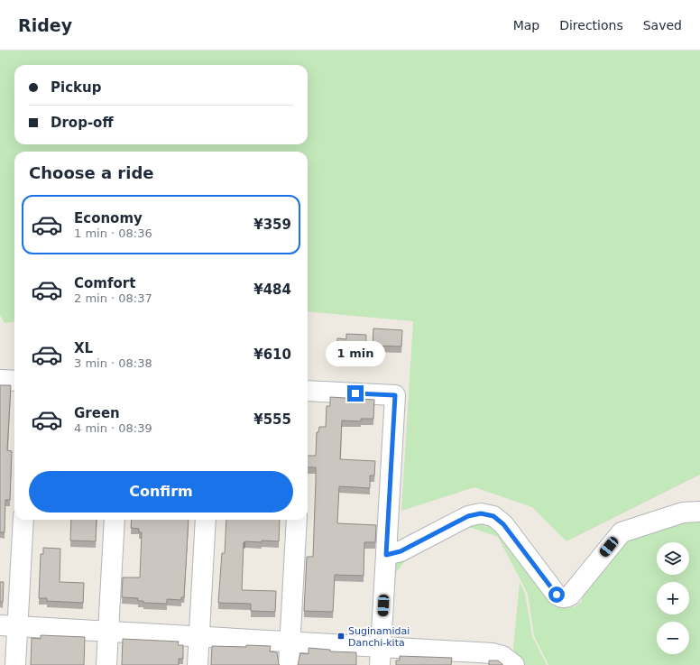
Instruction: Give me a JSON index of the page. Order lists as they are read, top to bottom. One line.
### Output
{"places":{"transit":["Suginamidai Danchi-kita"]},"page":{"header":"Ridey","nav":["Map","Directions","Saved"],"banner":["Pickup","Drop-off"],"heading":"Choose a ride","list":[{"name":"Economy","note":"1 min · 08:36","value":"¥359"},{"name":"Comfort","note":"2 min · 08:37","value":"¥484"},{"name":"XL","note":"3 min · 08:38","value":"¥610"},{"name":"Green","note":"4 min · 08:39","value":"¥555"}],"bubble":"1 min","buttons":"Confirm","map_buttons":["+","−"]}}
